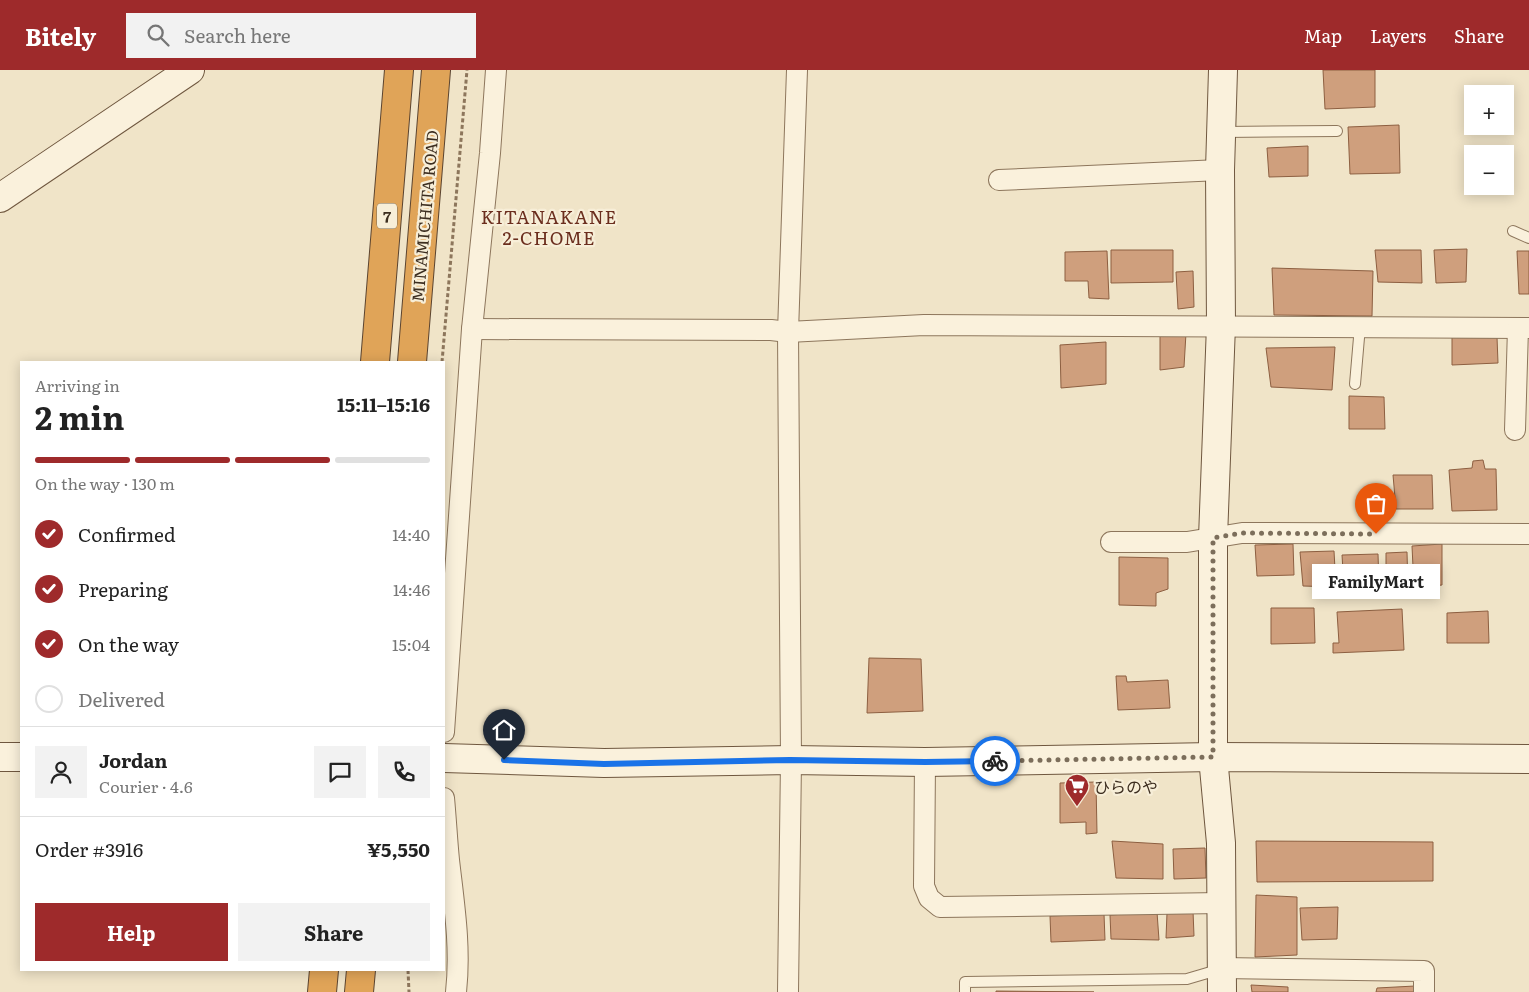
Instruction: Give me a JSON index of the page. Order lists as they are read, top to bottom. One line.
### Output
{"streets":{"highway":["7","MINAMICHITA ROAD"]},"districts":["KITANAKANE 2-CHOME"],"places":{"other":["FamilyMart"],"supermarket":["ひらのや"]},"page":{"header":"Bitely","search":"Search here","nav":["Map","Layers","Share"],"map_buttons":["+","−"],"heading":["2 min","Arriving in","15:11–15:16"],"panel":["Jordan","Courier · 4.6","Order #3916","¥5,550"],"bar":"On the way · 130 m","list":[["Confirmed","14:40"],["Preparing","14:46"],["On the way","15:04"],"Delivered"],"bubble":"FamilyMart","buttons":["Help","Share"]}}
